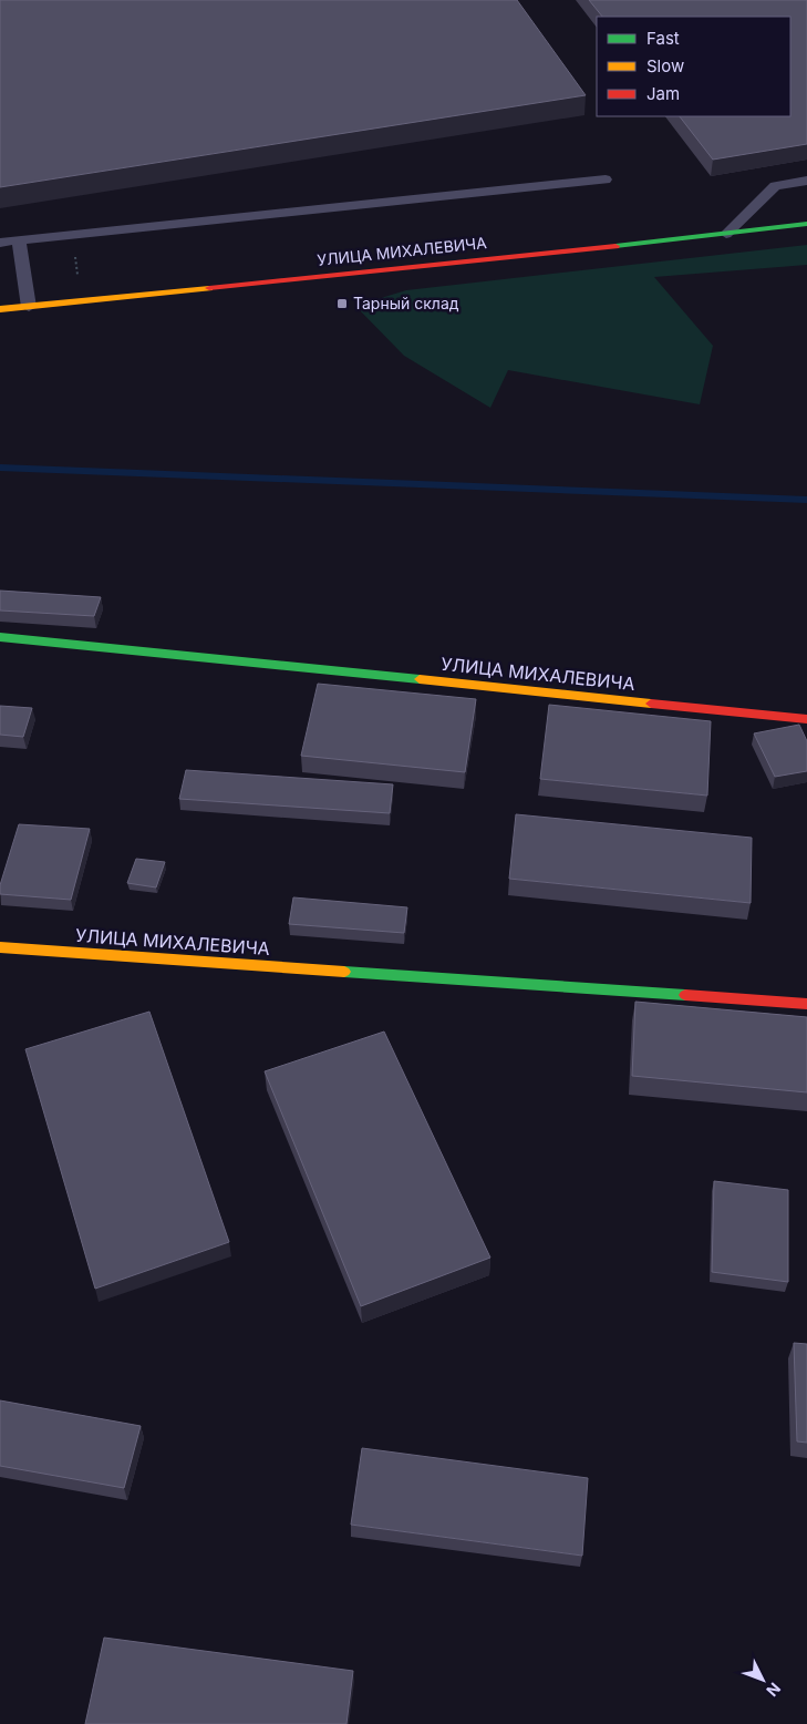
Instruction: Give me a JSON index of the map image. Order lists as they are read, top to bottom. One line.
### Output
{"streets":{"street":["УЛИЦА МИХАЛЕВИЧА"]},"places":{"transit":["Тарный склад"]},"legend":["Fast","Slow","Jam"],"north":"bottom right"}
